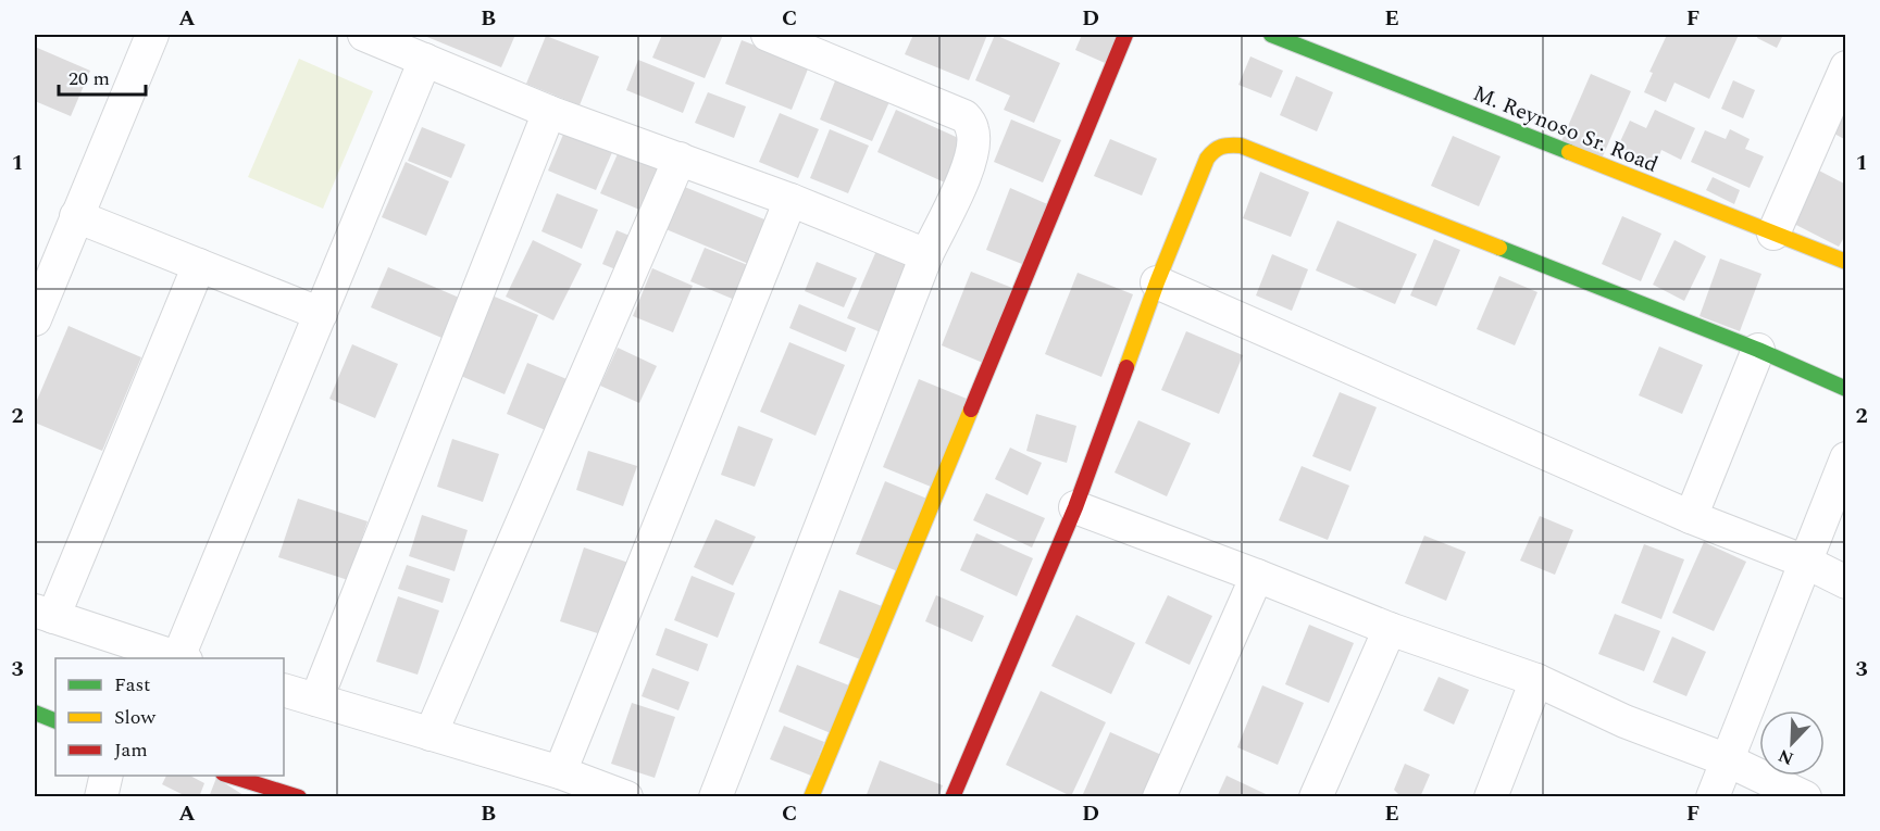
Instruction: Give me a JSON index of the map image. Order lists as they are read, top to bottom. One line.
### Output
{"streets":{"street":["M. Reynoso Sr. Road"]},"legend":["Fast","Slow","Jam"],"scale_bar":"20 m","north":"bottom left","grid":{"columns":["A","B","C","D","E","F"],"rows":["1","2","3"]}}
